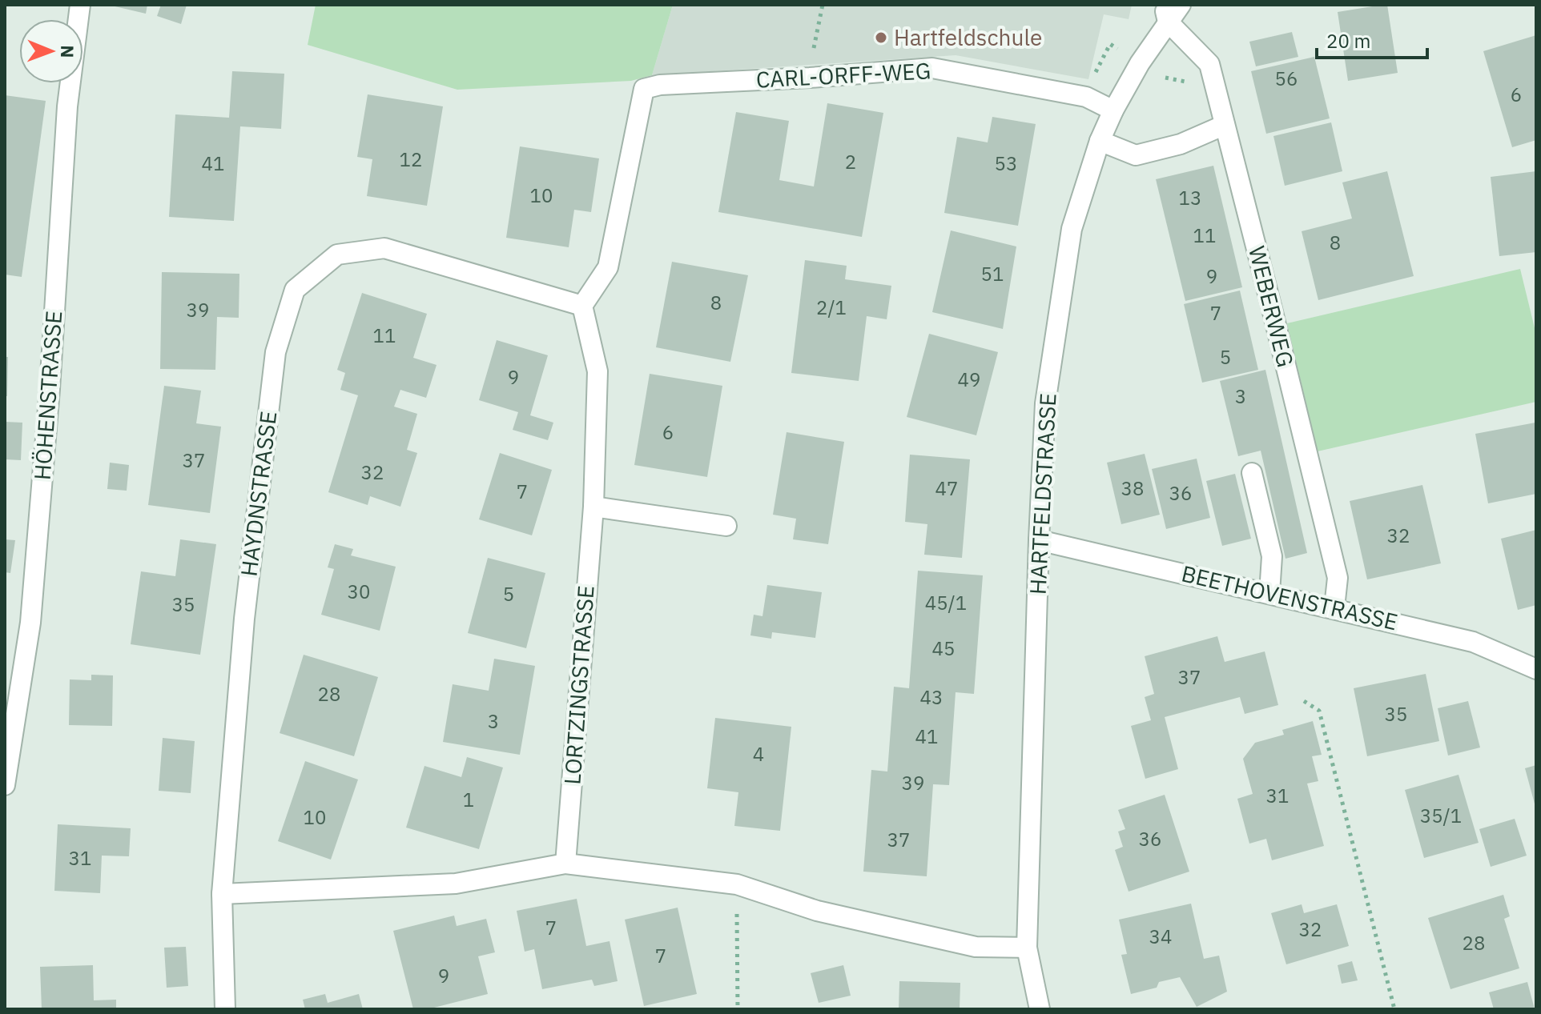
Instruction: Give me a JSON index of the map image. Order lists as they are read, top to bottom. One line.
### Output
{"streets":{"street":["CARL-ORFF-WEG","WEBERWEG","HÖHENSTRASSE","HAYDNSTRASSE","HARTFELDSTRASSE","BEETHOVENSTRASSE","LORTZINGSTRASSE"]},"crossings":[["CARL-ORFF-WEG","HAYDNSTRASSE"],["CARL-ORFF-WEG","HARTFELDSTRASSE"],["CARL-ORFF-WEG","LORTZINGSTRASSE"],["WEBERWEG","HARTFELDSTRASSE"],["WEBERWEG","BEETHOVENSTRASSE"],["HAYDNSTRASSE","LORTZINGSTRASSE"],["HARTFELDSTRASSE","BEETHOVENSTRASSE"]],"places":["Hartfeldschule"],"house_numbers":["56","6","12","2","41","53","10","13","11","8","51","9","8","2/1","39","7","11","5","9","49","3","6","37","32","47","38","7","36","32","30","5","45/1","35","45","37","28","43","35","3","41","4","39","31","1","35/1","10","36","37","31","7","32","34","28","7","9"],"scale_bar":"20 m","north":"right"}
